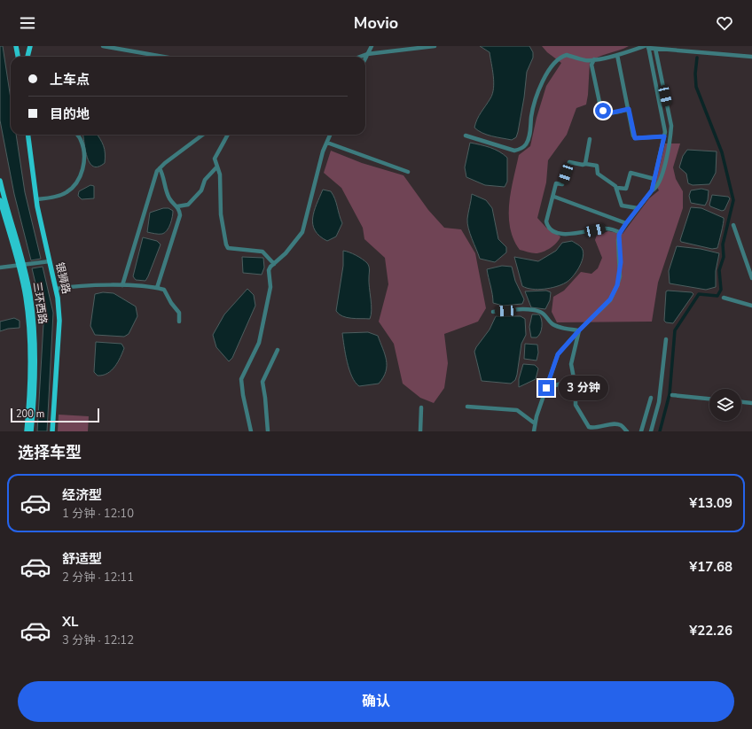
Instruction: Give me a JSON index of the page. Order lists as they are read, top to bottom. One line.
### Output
{"streets":{"main road":["银狮路","三环西路"]},"scale_bar":"200 m","page":{"header":"Movio","banner":["上车点","目的地"],"bubble":"3 分钟","scale":"200 m","heading":"选择车型","list":[{"name":"经济型","note":"1 分钟 · 12:10","value":"¥13.09"},{"name":"舒适型","note":"2 分钟 · 12:11","value":"¥17.68"},{"name":"XL","note":"3 分钟 · 12:12","value":"¥22.26"}],"buttons":"确认"}}
